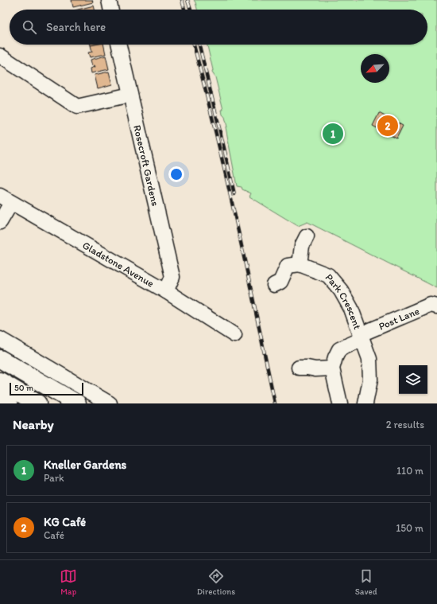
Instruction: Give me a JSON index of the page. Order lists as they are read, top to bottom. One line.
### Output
{"streets":{"street":["Rosecroft Gardens","Gladstone Avenue","Park Crescent","Post Lane"]},"crossings":[["Rosecroft Gardens","Gladstone Avenue"],["Park Crescent","Post Lane"]],"scale_bar":"50 m","north":"bottom left","page":{"search":"Search here","pins":["2","1"],"scale":"50 m","heading":["Nearby","2 results"],"list":[{"mark":"1","name":"Kneller Gardens","note":"Park","value":"110 m"},{"mark":"2","name":"KG Café","note":"Café","value":"150 m"}],"nav":["Map","Directions","Saved"]}}
